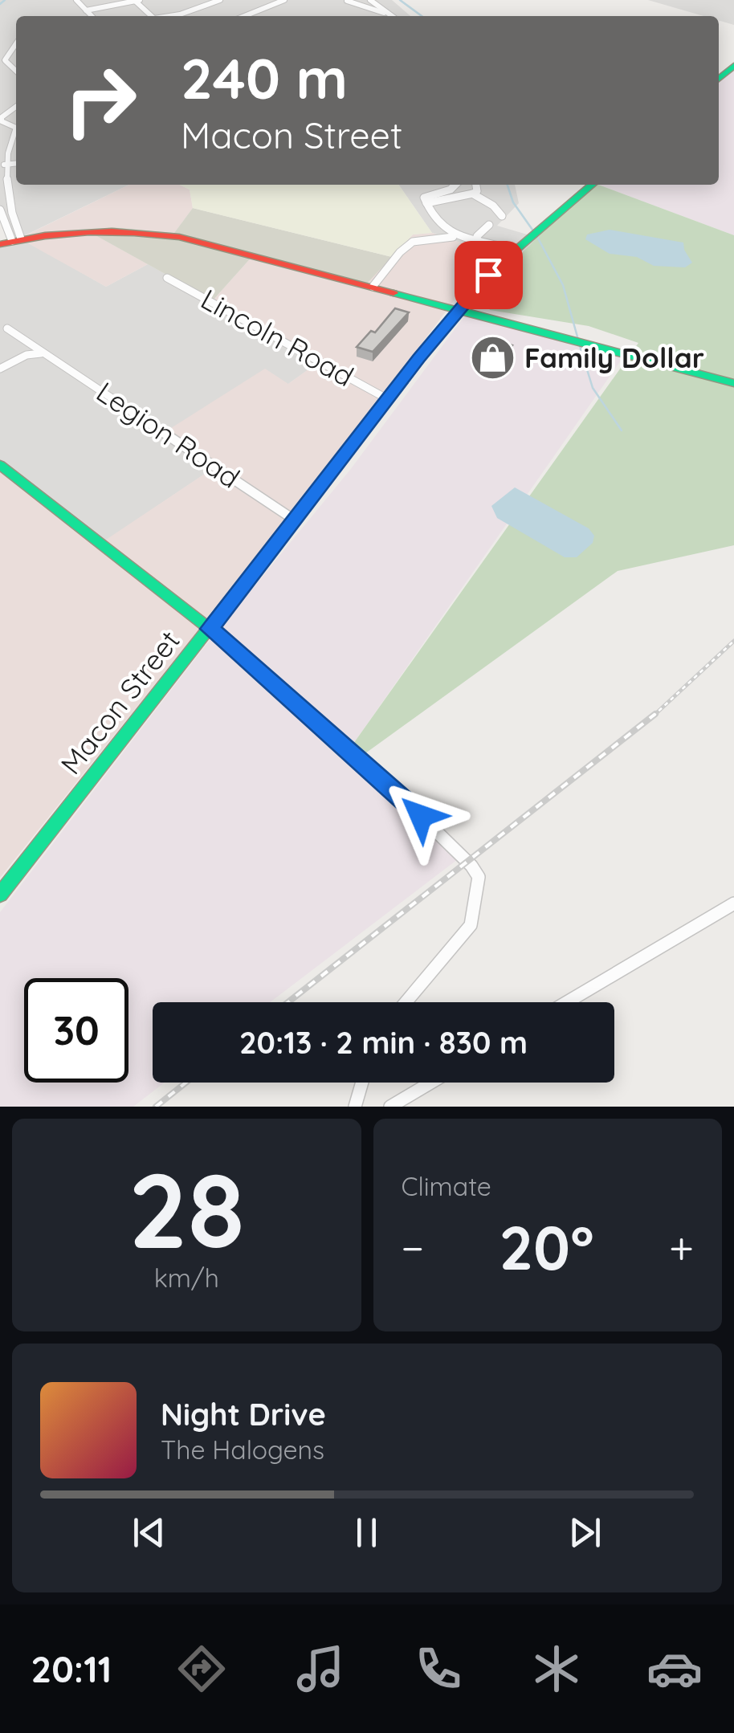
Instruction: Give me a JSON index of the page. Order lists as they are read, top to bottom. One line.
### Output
{"streets":{"main road":["Macon Street"],"street":["Lincoln Road","Legion Road"]},"crossings":[["Lincoln Road","Macon Street"],["Legion Road","Macon Street"]],"places":{"shop":["Family Dollar"]},"page":{"turn":["240 m","Macon Street"],"limit":"30","trip":"20:13 · 2 min · 830 m","tile":[["28","km/h"],"Climate"],"heat":["−","20°","+"],"song":["Night Drive","The Halogens"],"tabs":"20:11"}}
